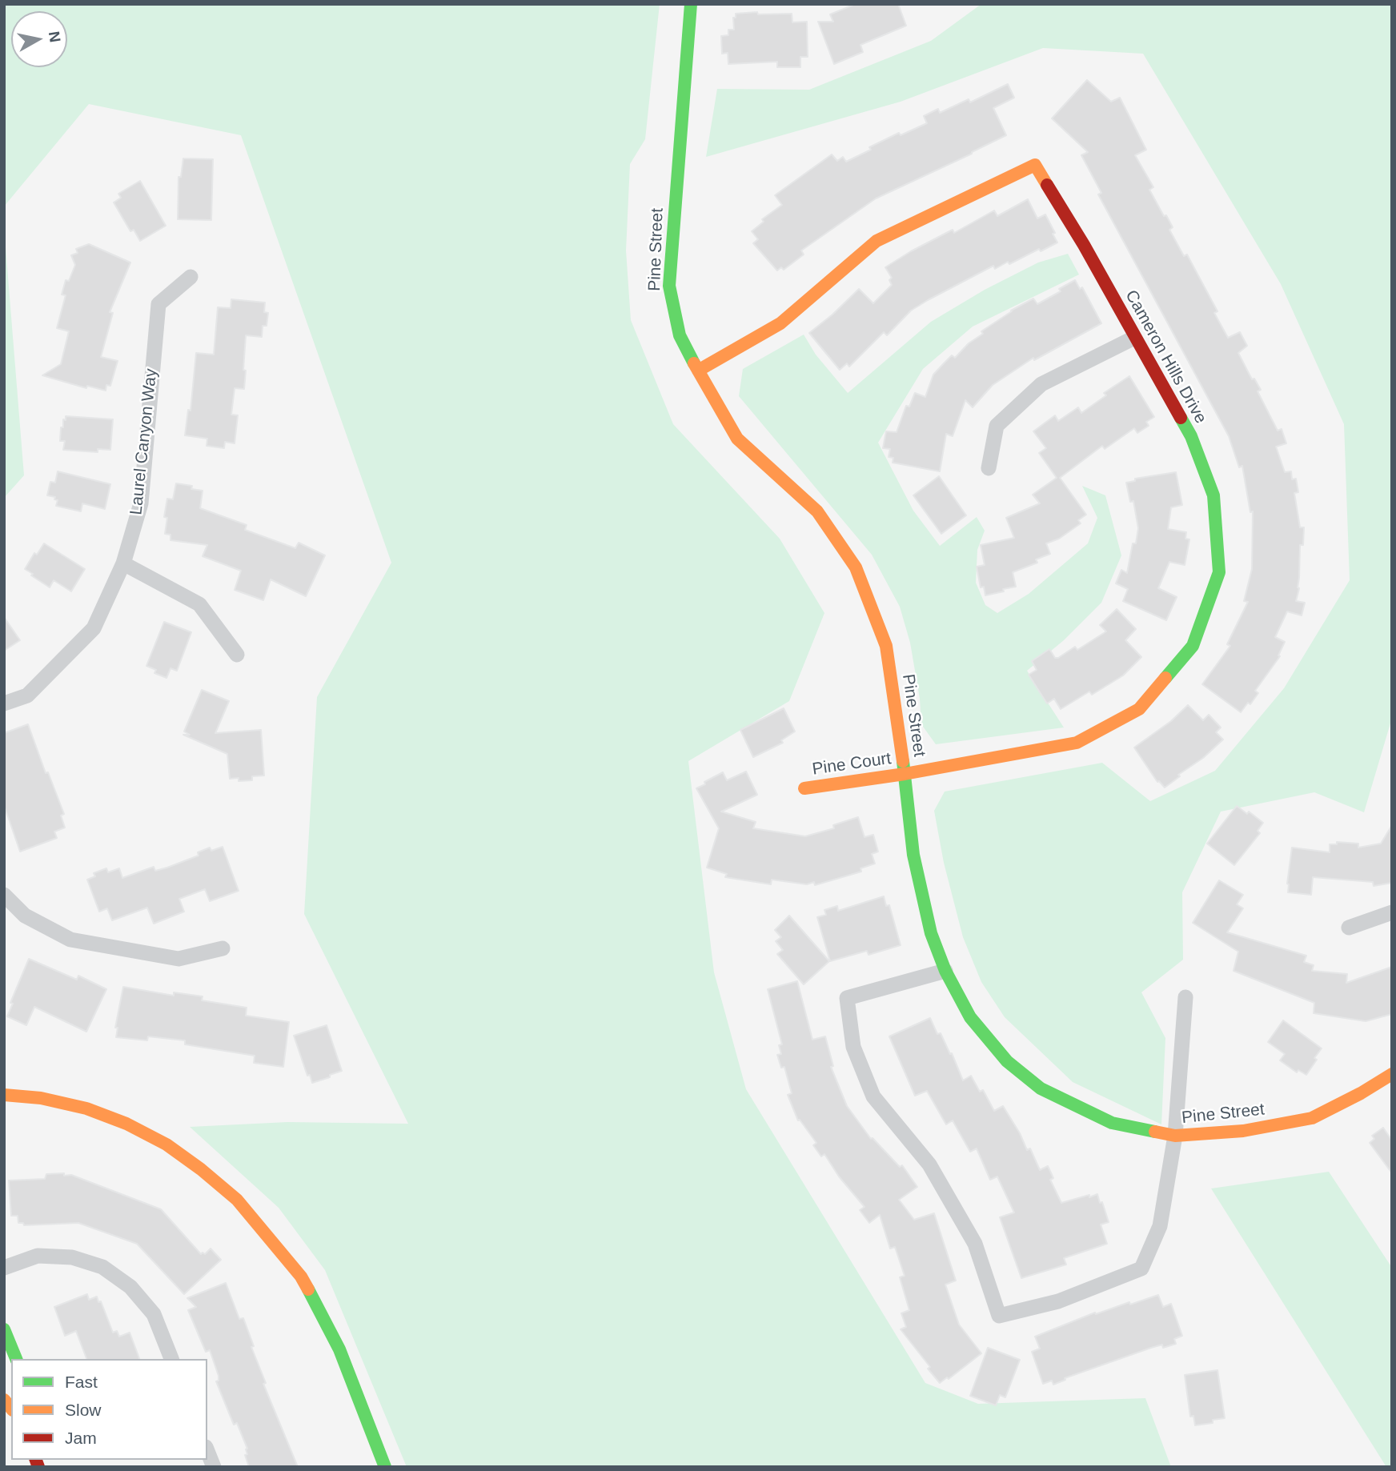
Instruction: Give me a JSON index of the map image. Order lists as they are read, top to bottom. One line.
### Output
{"streets":{"street":["Pine Street","Cameron Hills Drive","Laurel Canyon Way","Pine Court"]},"crossings":[["Pine Street","Cameron Hills Drive"],["Pine Street","Pine Court"],["Cameron Hills Drive","Pine Court"]],"legend":["Fast","Slow","Jam"],"north":"right"}
